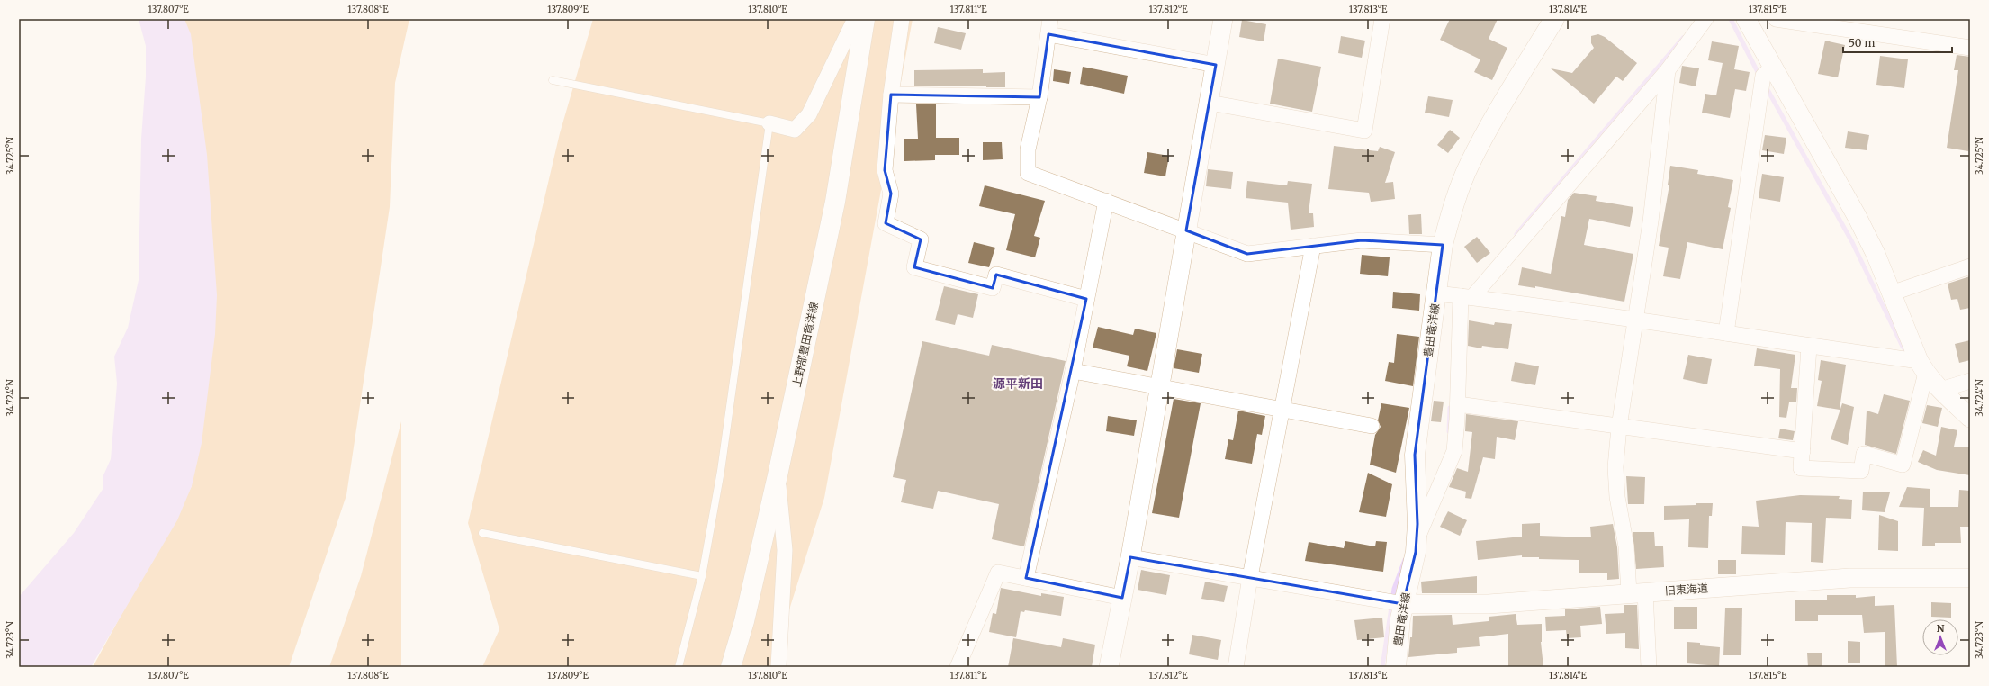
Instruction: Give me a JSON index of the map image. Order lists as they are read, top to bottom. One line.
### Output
{"streets":{"main road":["豊田竜洋線","上野部豊田竜洋線"],"street":["旧東海道"]},"crossings":[["豊田竜洋線","旧東海道"]],"districts":["源平新田"],"scale_bar":"50 m","north":"top","coordinates":["137.807°E","137.808°E","137.809°E","137.810°E","137.811°E","137.812°E","137.813°E","137.814°E","137.815°E","34.725°N","34.724°N","34.723°N"]}
